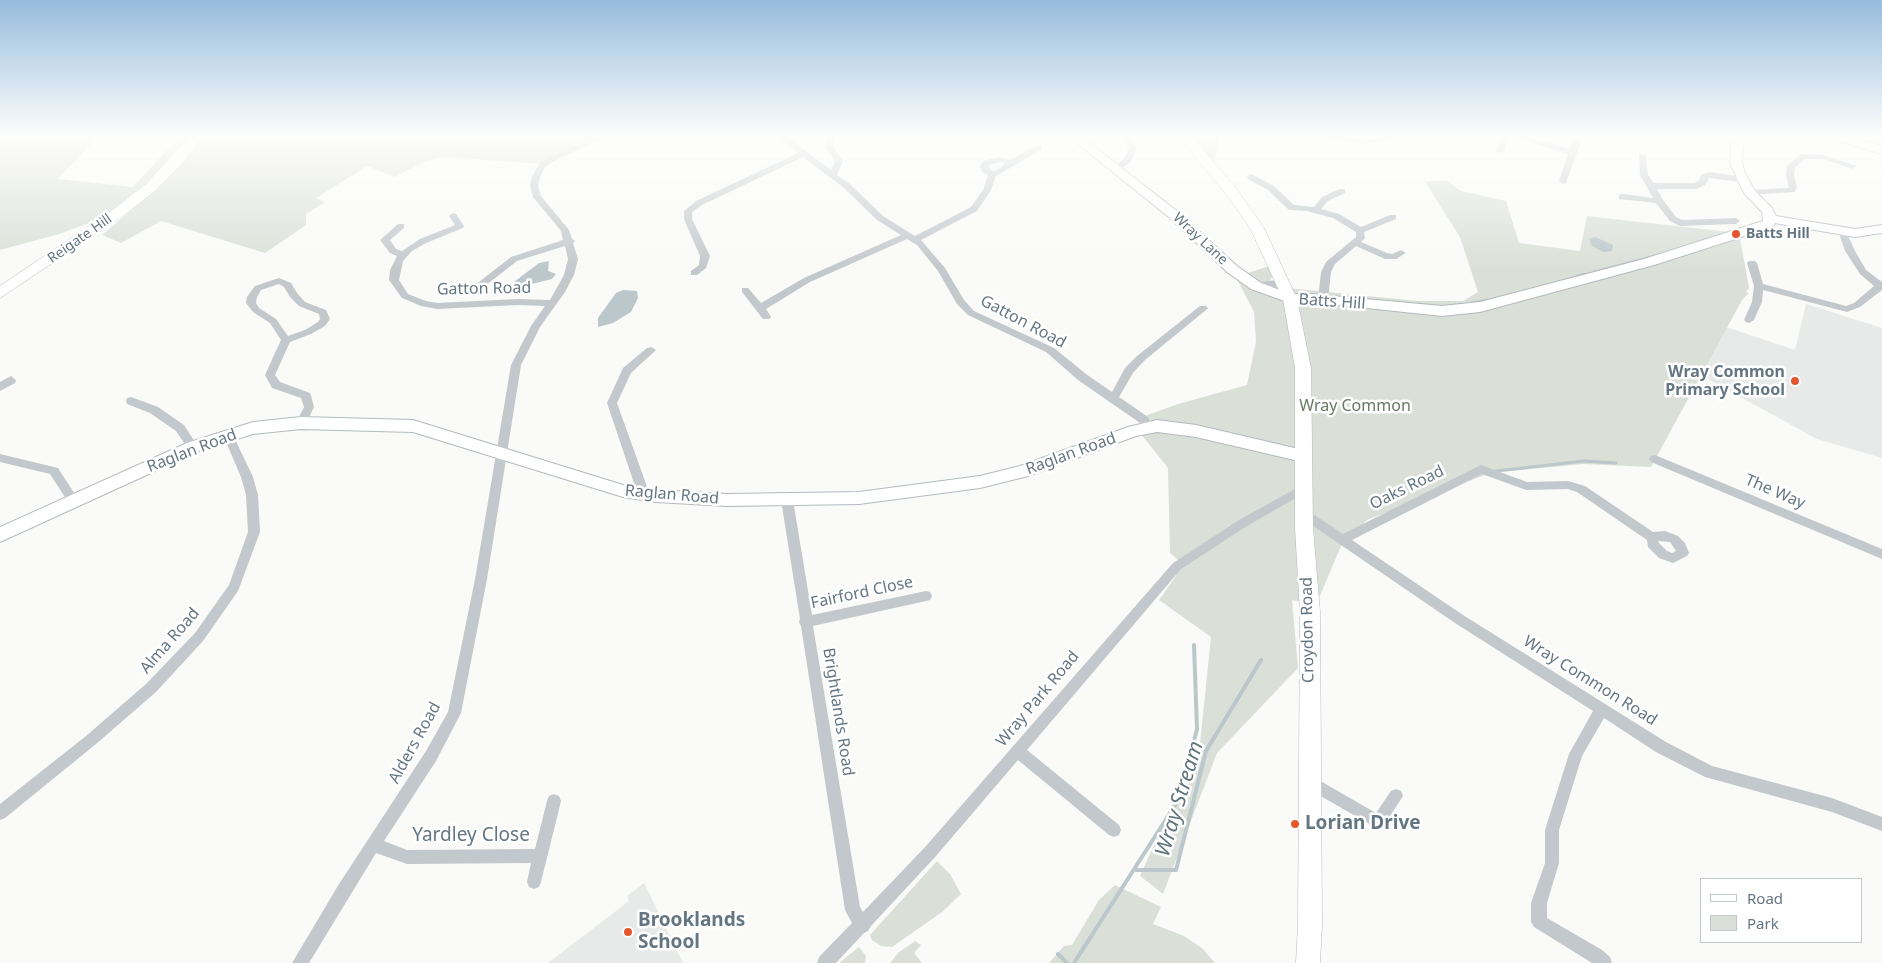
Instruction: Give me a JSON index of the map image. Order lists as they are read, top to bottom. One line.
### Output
{"streets":{"main road":["Reigate Hill","Croydon Road"],"street":["Wray Lane","Gatton Road","Batts Hill","Raglan Road","Oaks Road","The Way","Fairford Close","Alma Road","Wray Common Road","Wray Park Road","Brightlands Road","Alders Road","Yardley Close"]},"crossings":[["Wray Lane","Batts Hill"],["Wray Lane","Croydon Road"],["Gatton Road","Raglan Road"],["Gatton Road","Alders Road"],["Batts Hill","Croydon Road"],["Raglan Road","Croydon Road"],["Raglan Road","Alma Road"],["Raglan Road","Brightlands Road"],["Raglan Road","Alders Road"],["Oaks Road","Wray Common Road"],["Fairford Close","Brightlands Road"],["Croydon Road","Wray Common Road"],["Croydon Road","Wray Park Road"],["Wray Park Road","Brightlands Road"],["Alders Road","Yardley Close"]],"water":["Wray Stream"],"parks":["Wray Common"],"places":["Batts Hill","Wray Common Primary School","Lorian Drive","Brooklands School"],"legend":["Road","Park"]}
